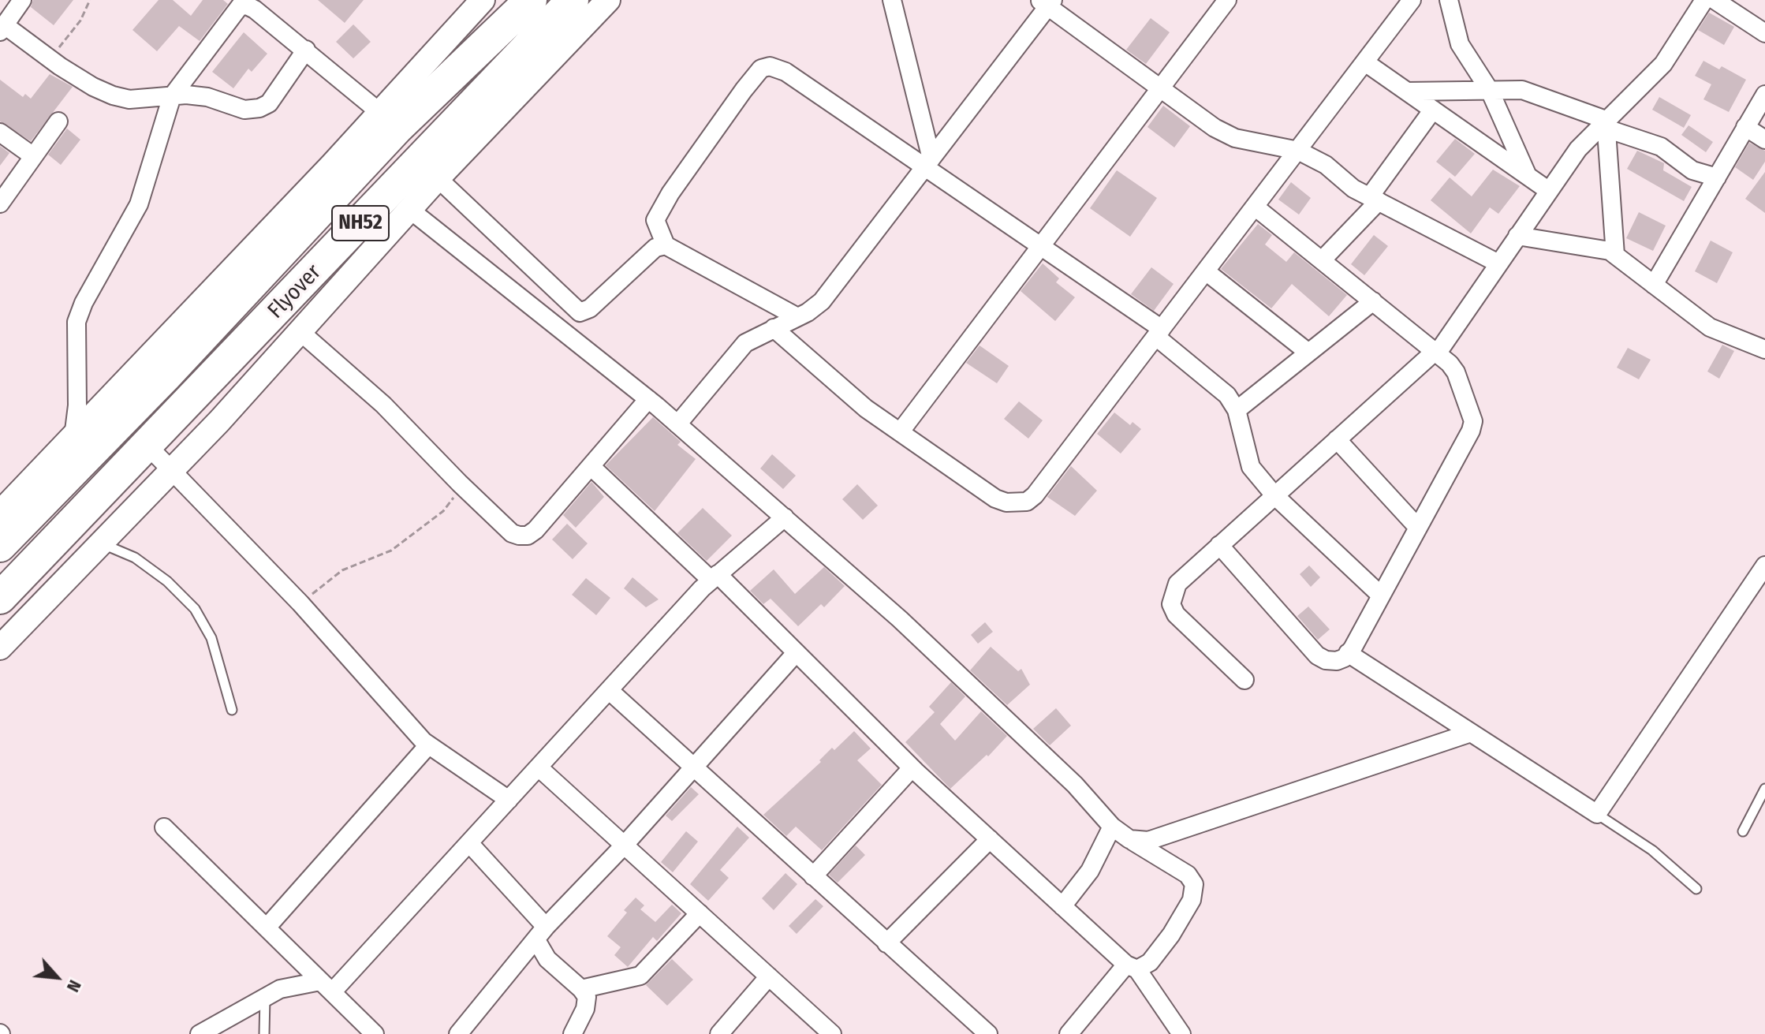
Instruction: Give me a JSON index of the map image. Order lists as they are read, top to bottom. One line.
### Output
{"streets":{"highway":["NH52","Flyover"]},"crossings":[["NH52","Flyover"]],"north":"bottom right"}
